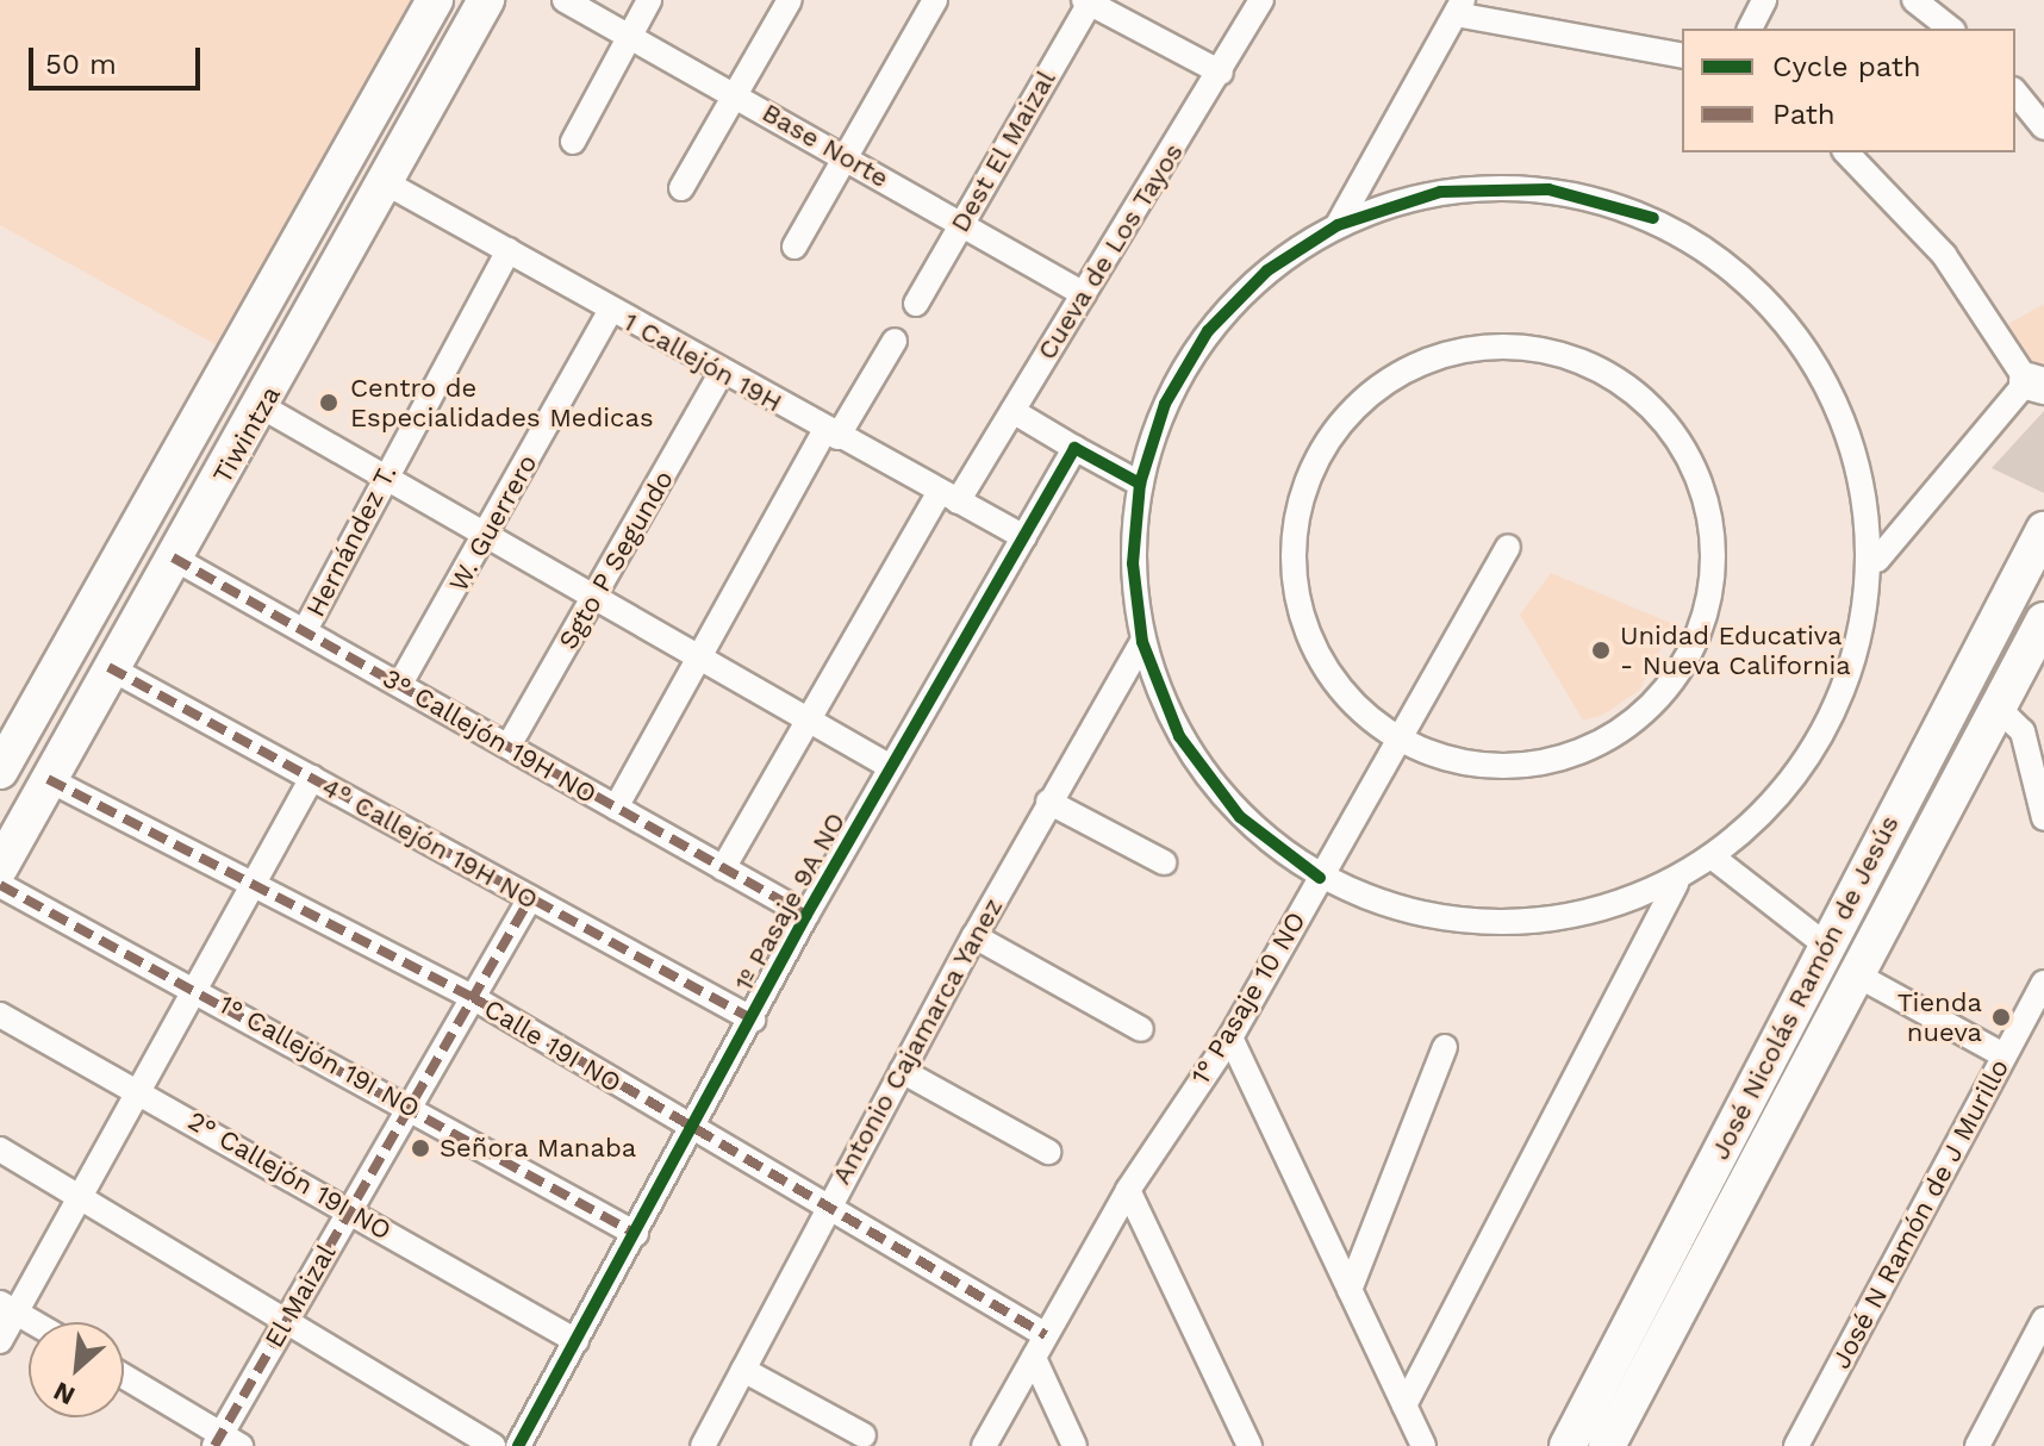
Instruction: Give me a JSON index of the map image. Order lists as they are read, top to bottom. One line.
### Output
{"streets":{"street":["Base Norte","Dest El Maizal","Cueva de Los Tayos","1 Callejón 19H","Tiwintza","W. Guerrero","Hernández T.","Sgto P Segundo","3° Callejón 19H NO","4° Callejón 19H NO","1º Pasaje 9A NO","José Nicolás Ramón de Jesús","1° Pasaje 10 NO","Antonio Cajamarca Yanez","Calle 19I NO","1° Callejón 19I NO","2° Callejón 19I NO","José N Ramón de J Murillo","El Maizal"]},"crossings":[["Base Norte","Dest El Maizal"],["Base Norte","Cueva de Los Tayos"],["Cueva de Los Tayos","1 Callejón 19H"],["Cueva de Los Tayos","3° Callejón 19H NO"],["1 Callejón 19H","Tiwintza"],["1 Callejón 19H","W. Guerrero"],["1 Callejón 19H","Hernández T."],["1 Callejón 19H","Sgto P Segundo"],["1 Callejón 19H","1º Pasaje 9A NO"],["Tiwintza","3° Callejón 19H NO"],["Tiwintza","4° Callejón 19H NO"],["Tiwintza","Calle 19I NO"],["W. Guerrero","3° Callejón 19H NO"],["Hernández T.","3° Callejón 19H NO"],["Sgto P Segundo","3° Callejón 19H NO"],["3° Callejón 19H NO","1º Pasaje 9A NO"],["4° Callejón 19H NO","1º Pasaje 9A NO"],["4° Callejón 19H NO","El Maizal"],["1º Pasaje 9A NO","Calle 19I NO"],["1º Pasaje 9A NO","1° Callejón 19I NO"],["1º Pasaje 9A NO","2° Callejón 19I NO"],["1° Pasaje 10 NO","Calle 19I NO"],["Antonio Cajamarca Yanez","Calle 19I NO"],["Calle 19I NO","El Maizal"],["1° Callejón 19I NO","El Maizal"],["2° Callejón 19I NO","El Maizal"]],"places":["Centro de Especialidades Medicas","Unidad Educativa - Nueva California","Tienda nueva","Señora Manaba"],"legend":["Cycle path","Path"],"scale_bar":"50 m","north":"bottom left"}
